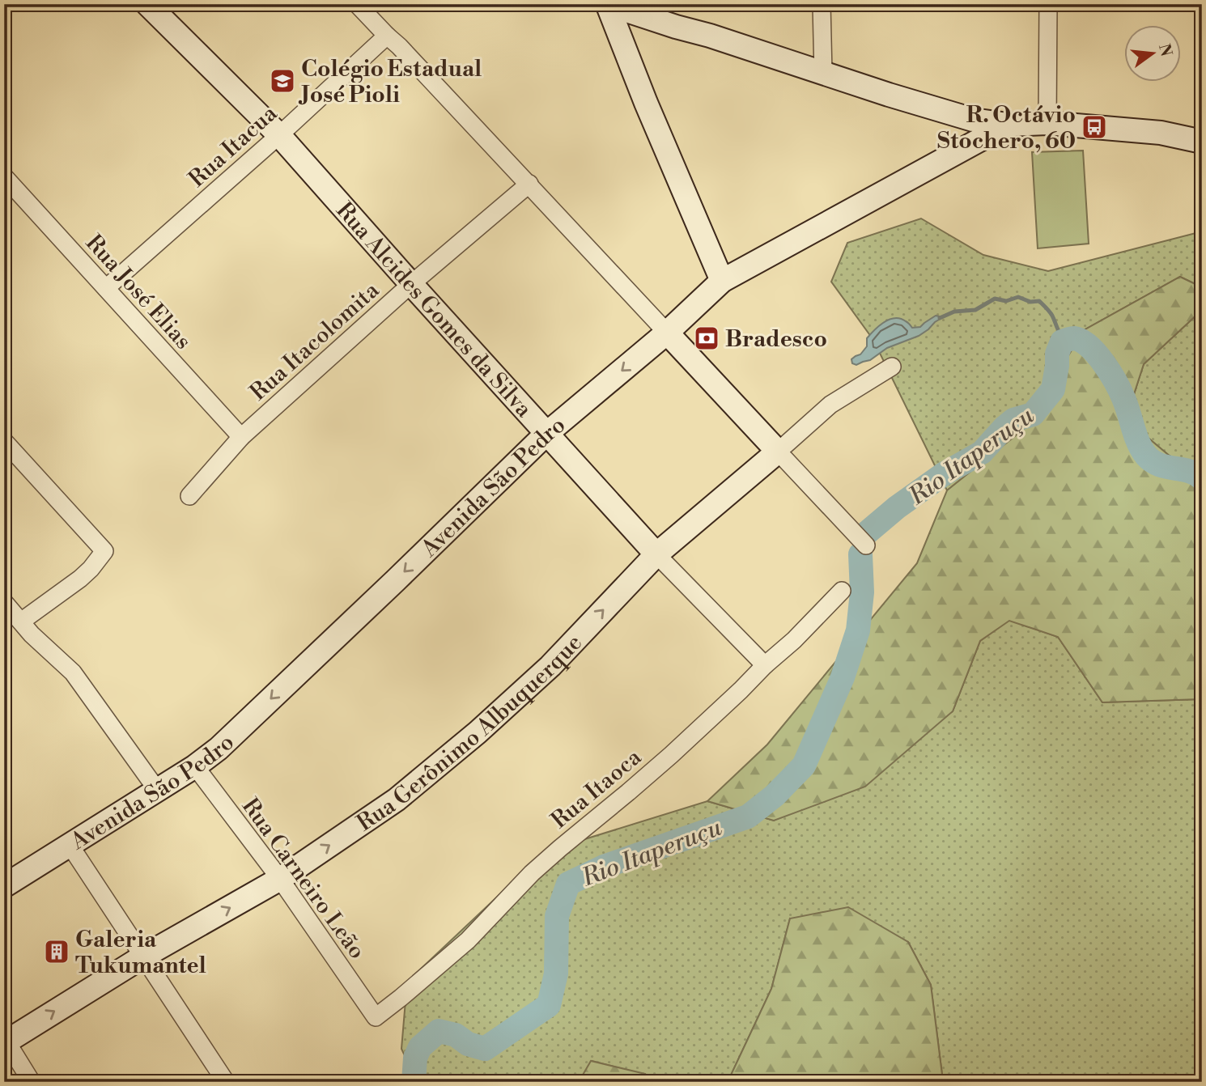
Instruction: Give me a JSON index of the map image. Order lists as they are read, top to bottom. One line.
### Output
{"streets":{"street":["Rua Itacua","Rua José Elias","Rua Alcides Gomes da Silva","Rua Itacolomita","Avenida São Pedro","Rua Gerônimo Albuquerque","Rua Itaoca","Rua Carneiro Leão"]},"crossings":[["Rua Itacua","Rua José Elias"],["Rua Itacua","Rua Alcides Gomes da Silva"],["Rua José Elias","Rua Itacolomita"],["Rua Alcides Gomes da Silva","Rua Itacolomita"],["Rua Alcides Gomes da Silva","Avenida São Pedro"],["Rua Alcides Gomes da Silva","Rua Gerônimo Albuquerque"],["Rua Alcides Gomes da Silva","Rua Itaoca"],["Avenida São Pedro","Rua Carneiro Leão"],["Rua Gerônimo Albuquerque","Rua Carneiro Leão"],["Rua Itaoca","Rua Carneiro Leão"]],"one_way":["Avenida São Pedro","Rua Gerônimo Albuquerque"],"water":["Rio Itaperuçu"],"places":{"school or university":["Colégio Estadual José Pioli"],"bus stop":["R. Octávio Stochero, 60"],"bank":["Bradesco"],"building":["Galeria Tukumantel"]},"north":"right"}
